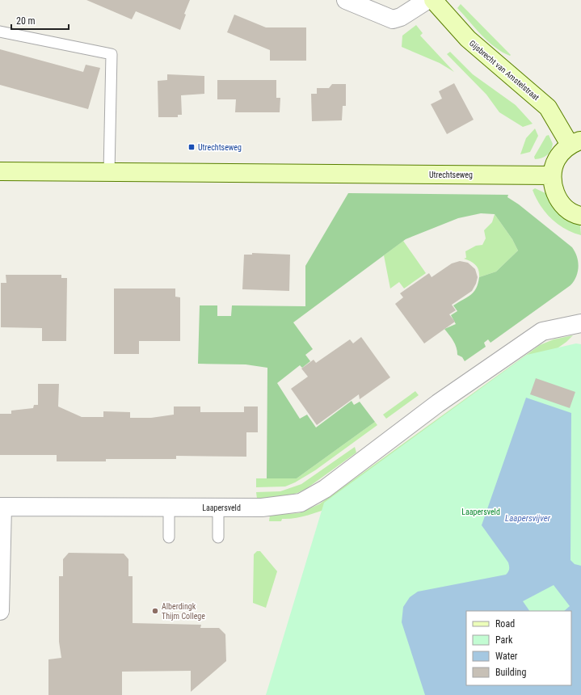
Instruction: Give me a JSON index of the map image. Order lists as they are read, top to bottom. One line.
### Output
{"streets":{"main road":["Gijsbrecht van Amstelstraat","Utrechtseweg"],"street":["Laapersveld"]},"water":["Laapersvijver"],"parks":["Laapersveld"],"places":{"transit":["Utrechtseweg"],"other":["Alberdingk Thijm College"]},"legend":["Road","Park","Water","Building"],"scale_bar":"20 m"}
